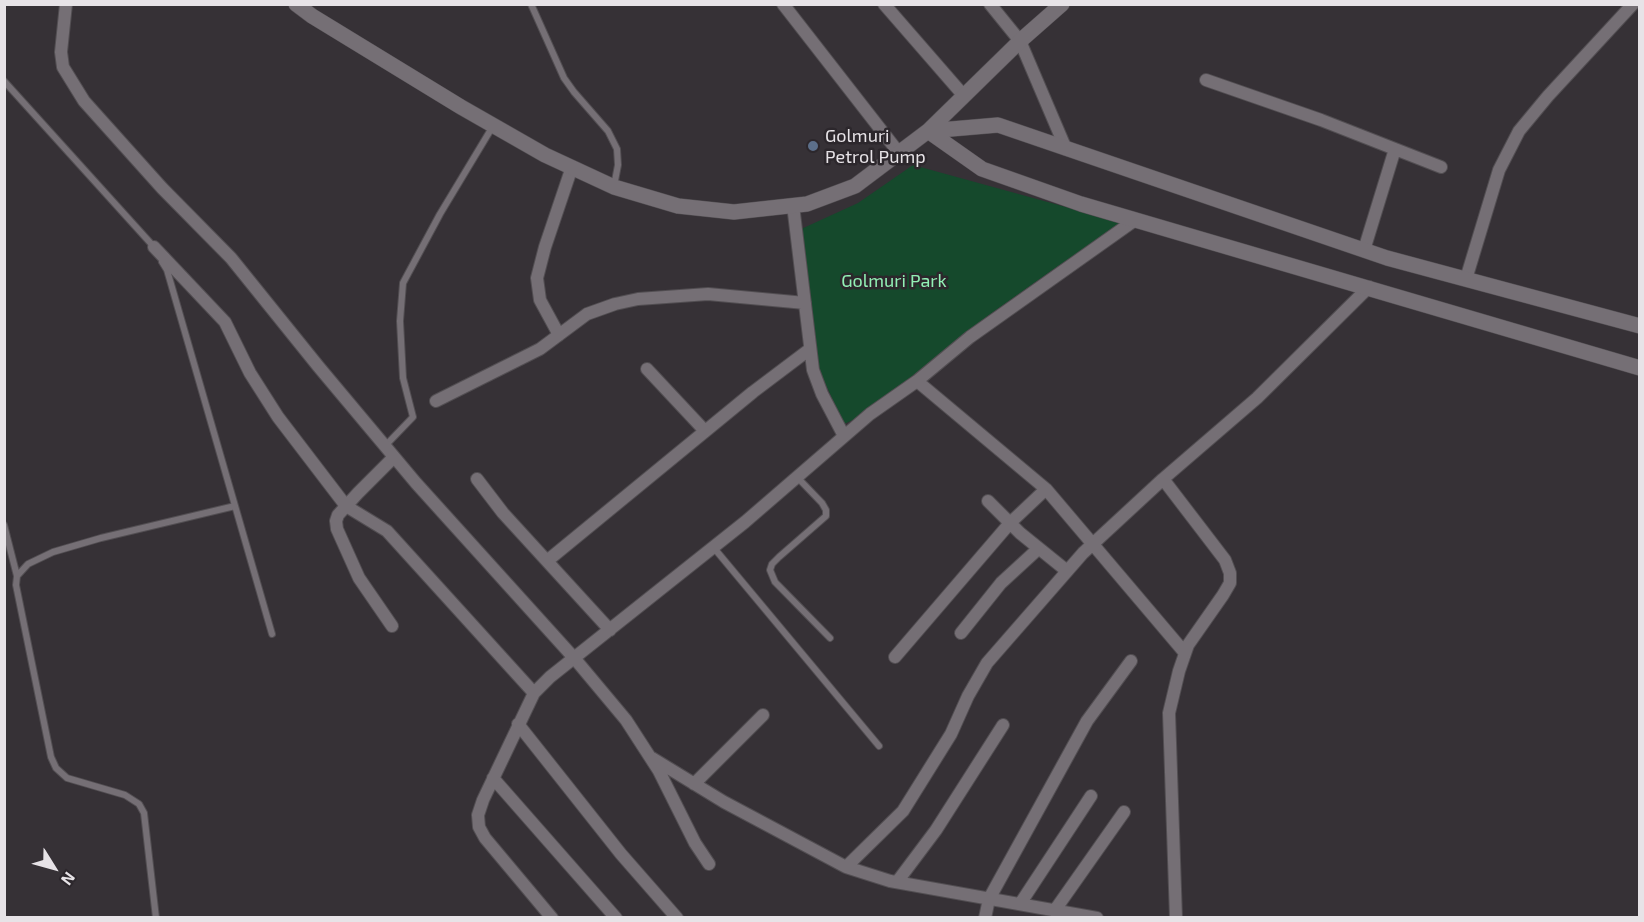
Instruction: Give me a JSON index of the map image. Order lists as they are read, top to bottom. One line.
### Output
{"parks":["Golmuri Park"],"places":["Golmuri Petrol Pump"],"north":"bottom right"}
